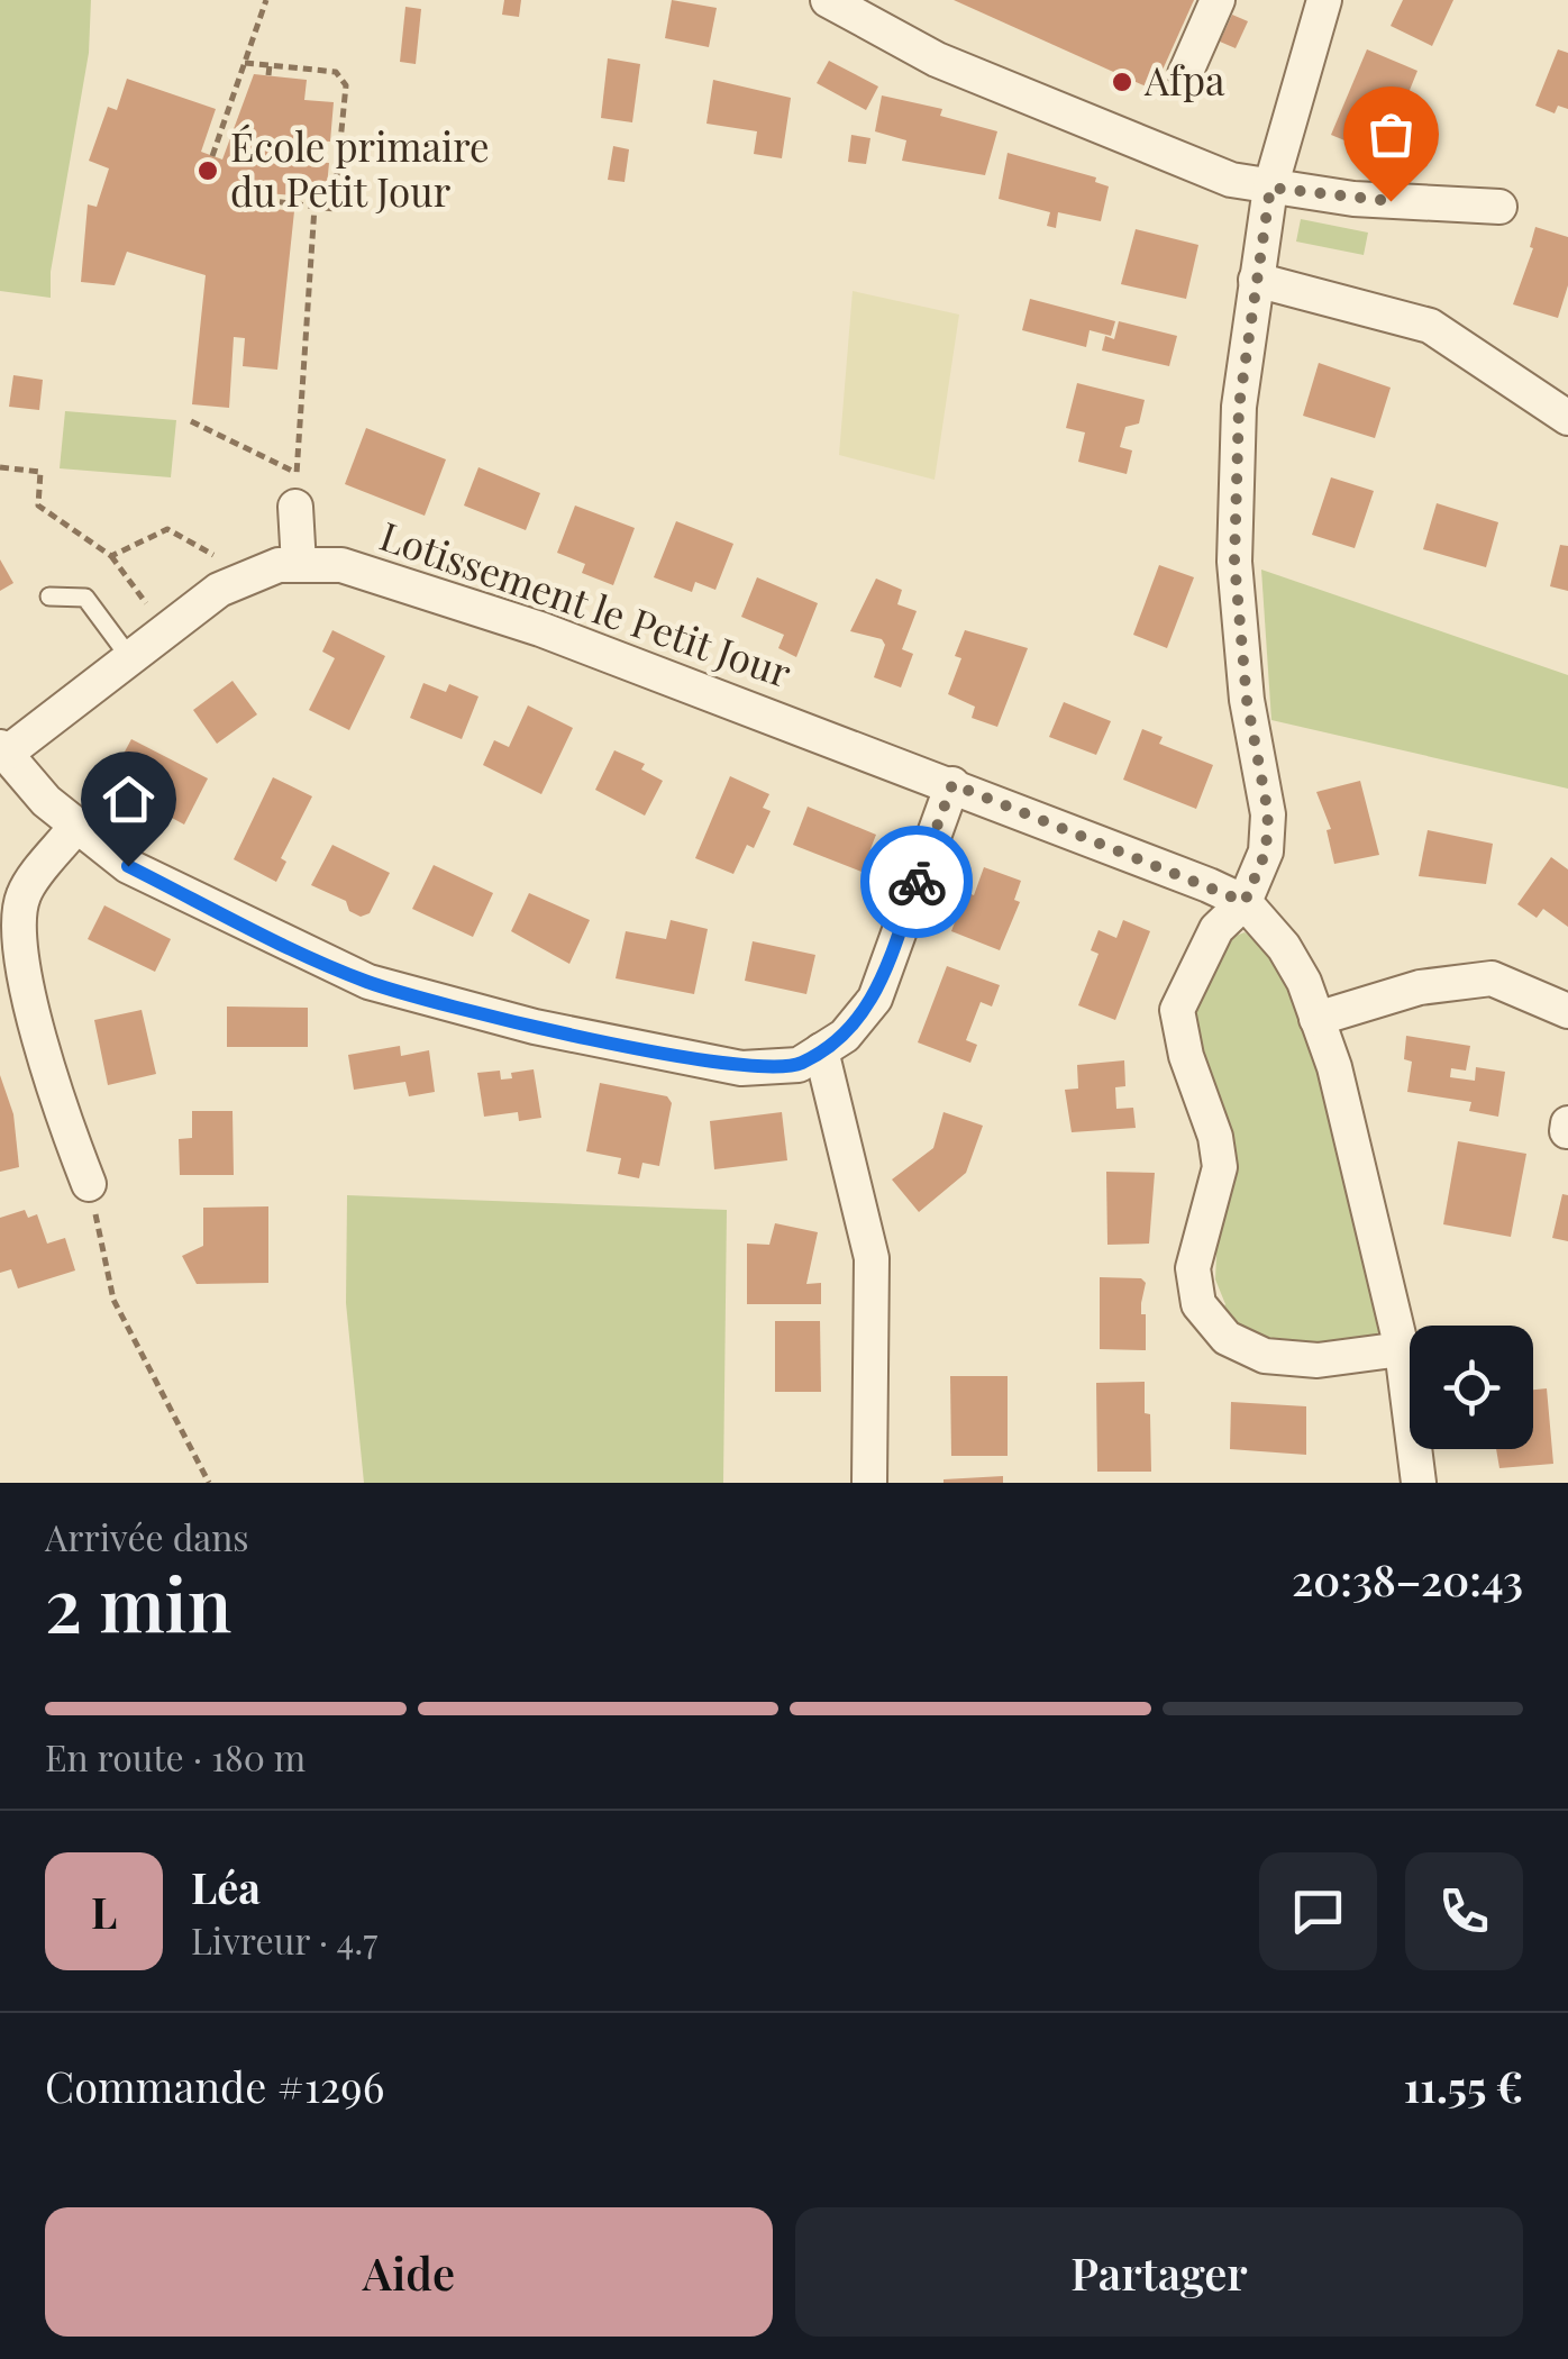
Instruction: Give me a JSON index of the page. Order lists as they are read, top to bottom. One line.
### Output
{"streets":{"street":["Lotissement le Petit Jour"]},"places":["Afpa","École primaire du Petit Jour"],"page":{"heading":["2 min","Arrivée dans","20:38–20:43"],"panel":["Léa","Livreur · 4.7","Commande #1296","11.55 €"],"bar":"En route · 180 m","round":"L","buttons":["Aide","Partager"]}}
